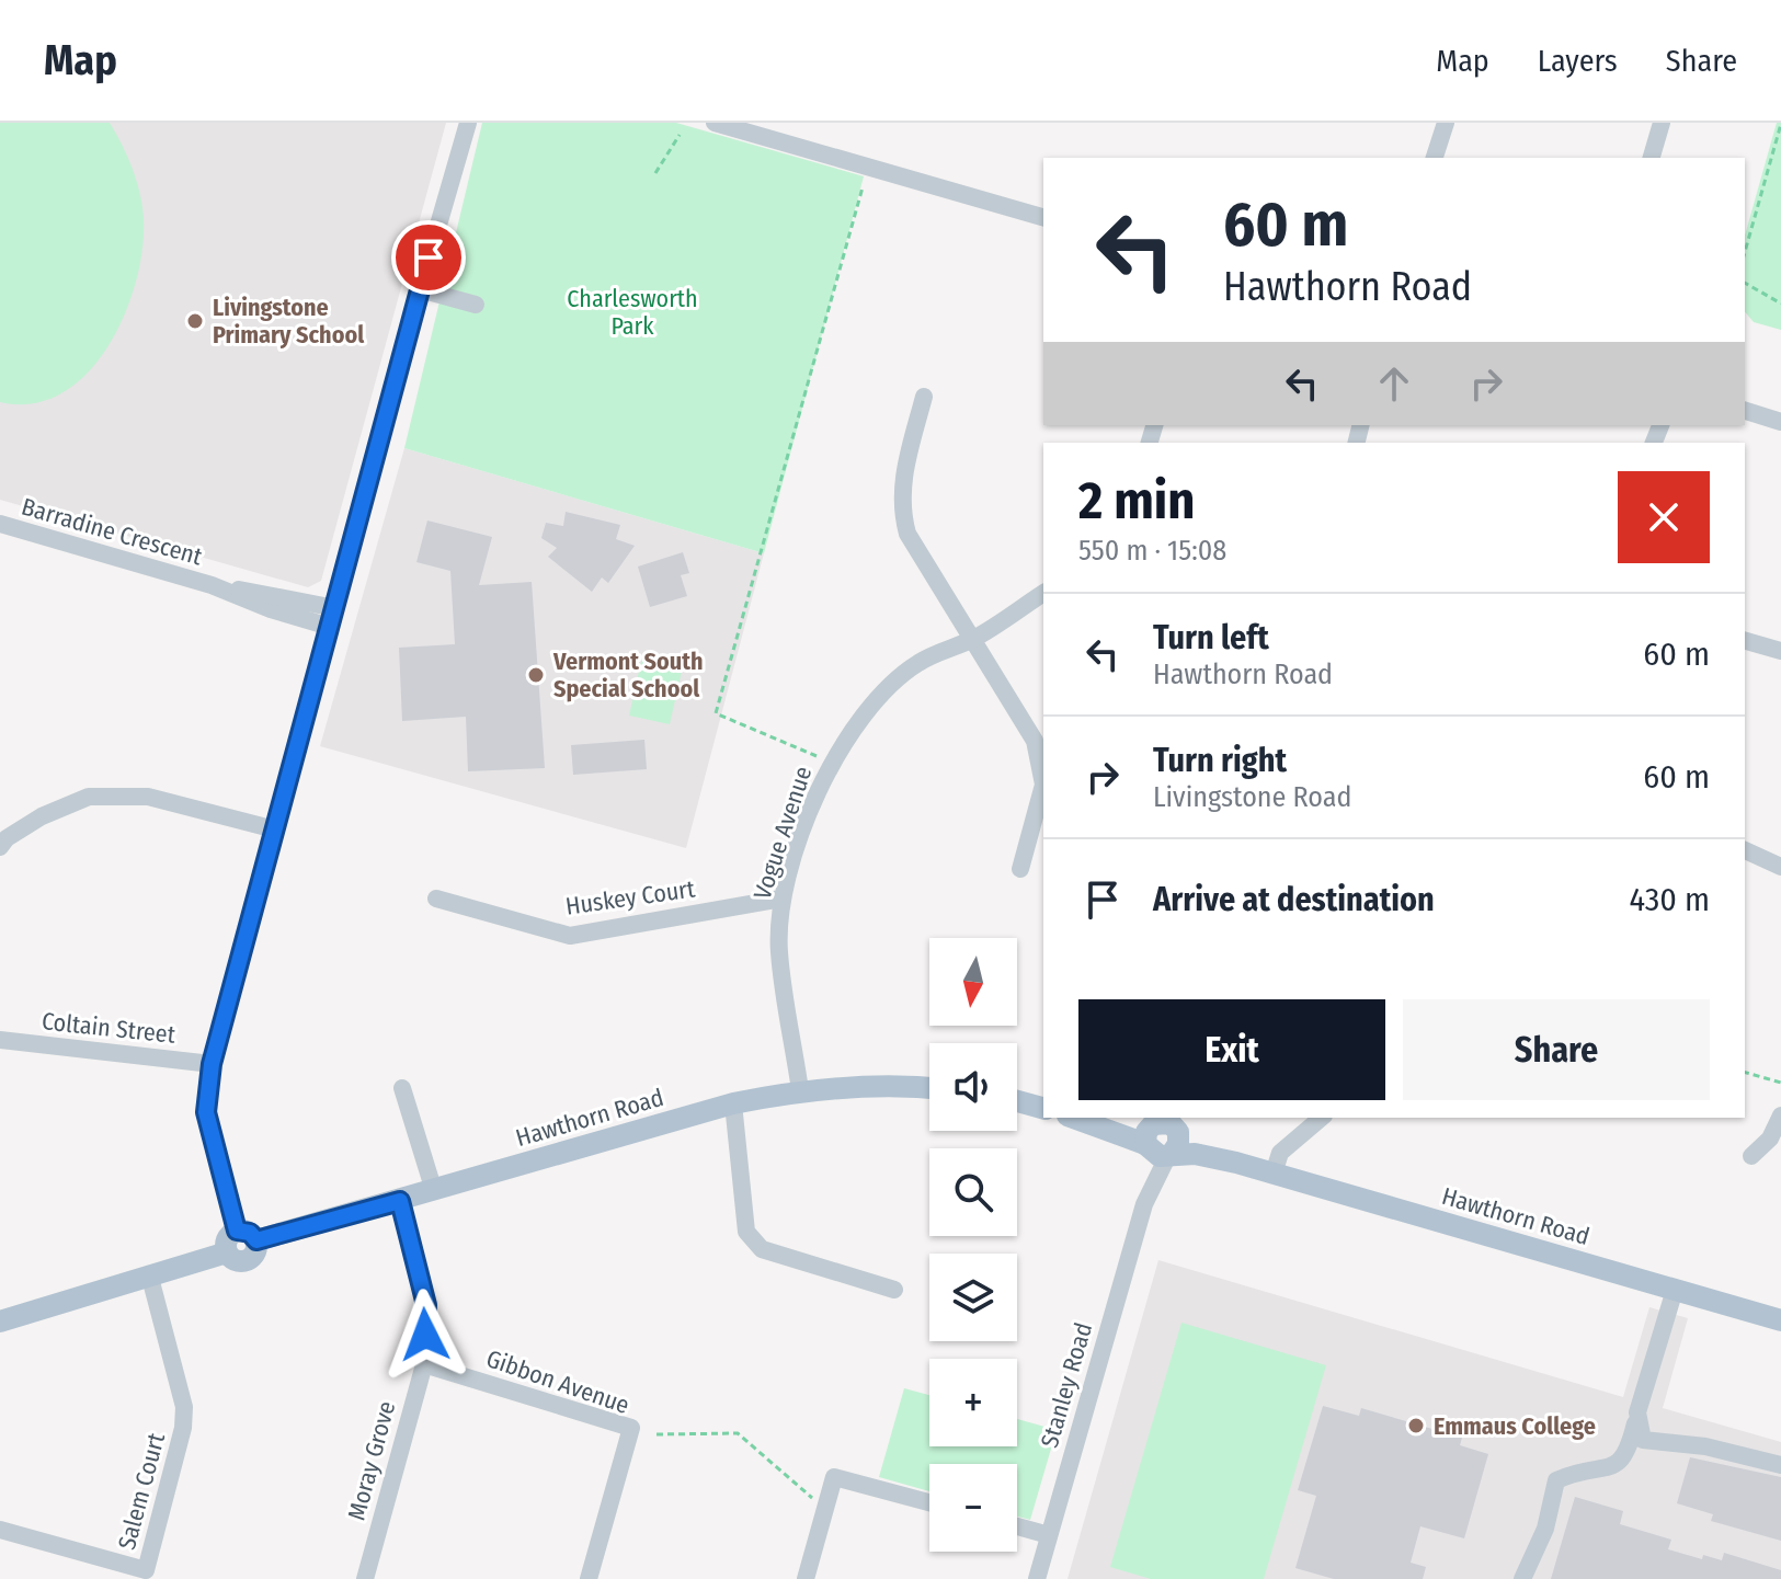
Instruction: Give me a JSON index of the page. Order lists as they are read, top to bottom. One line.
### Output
{"streets":{"main road":["Hawthorn Road"],"street":["Barradine Crescent","Vogue Avenue","Huskey Court","Coltain Street","Gibbon Avenue","Stanley Road","Moray Grove","Salem Court"]},"crossings":[["Vogue Avenue","Huskey Court"],["Vogue Avenue","Hawthorn Road"],["Hawthorn Road","Stanley Road"],["Hawthorn Road","Moray Grove"],["Hawthorn Road","Salem Court"],["Gibbon Avenue","Moray Grove"]],"parks":["Charlesworth Park"],"places":["Livingstone Primary School","Vermont South Special School","Emmaus College"],"north":"bottom","page":{"header":"Map","nav":["Map","Layers","Share"],"turn":["60 m","Hawthorn Road"],"heading":["2 min","550 m · 15:08"],"list":[{"name":"Turn left","note":"Hawthorn Road","value":"60 m"},{"name":"Turn right","note":"Livingstone Road","value":"60 m"},{"name":"Arrive at destination","value":"430 m"}],"map_buttons":["+","−"],"buttons":["Exit","Share"]}}
